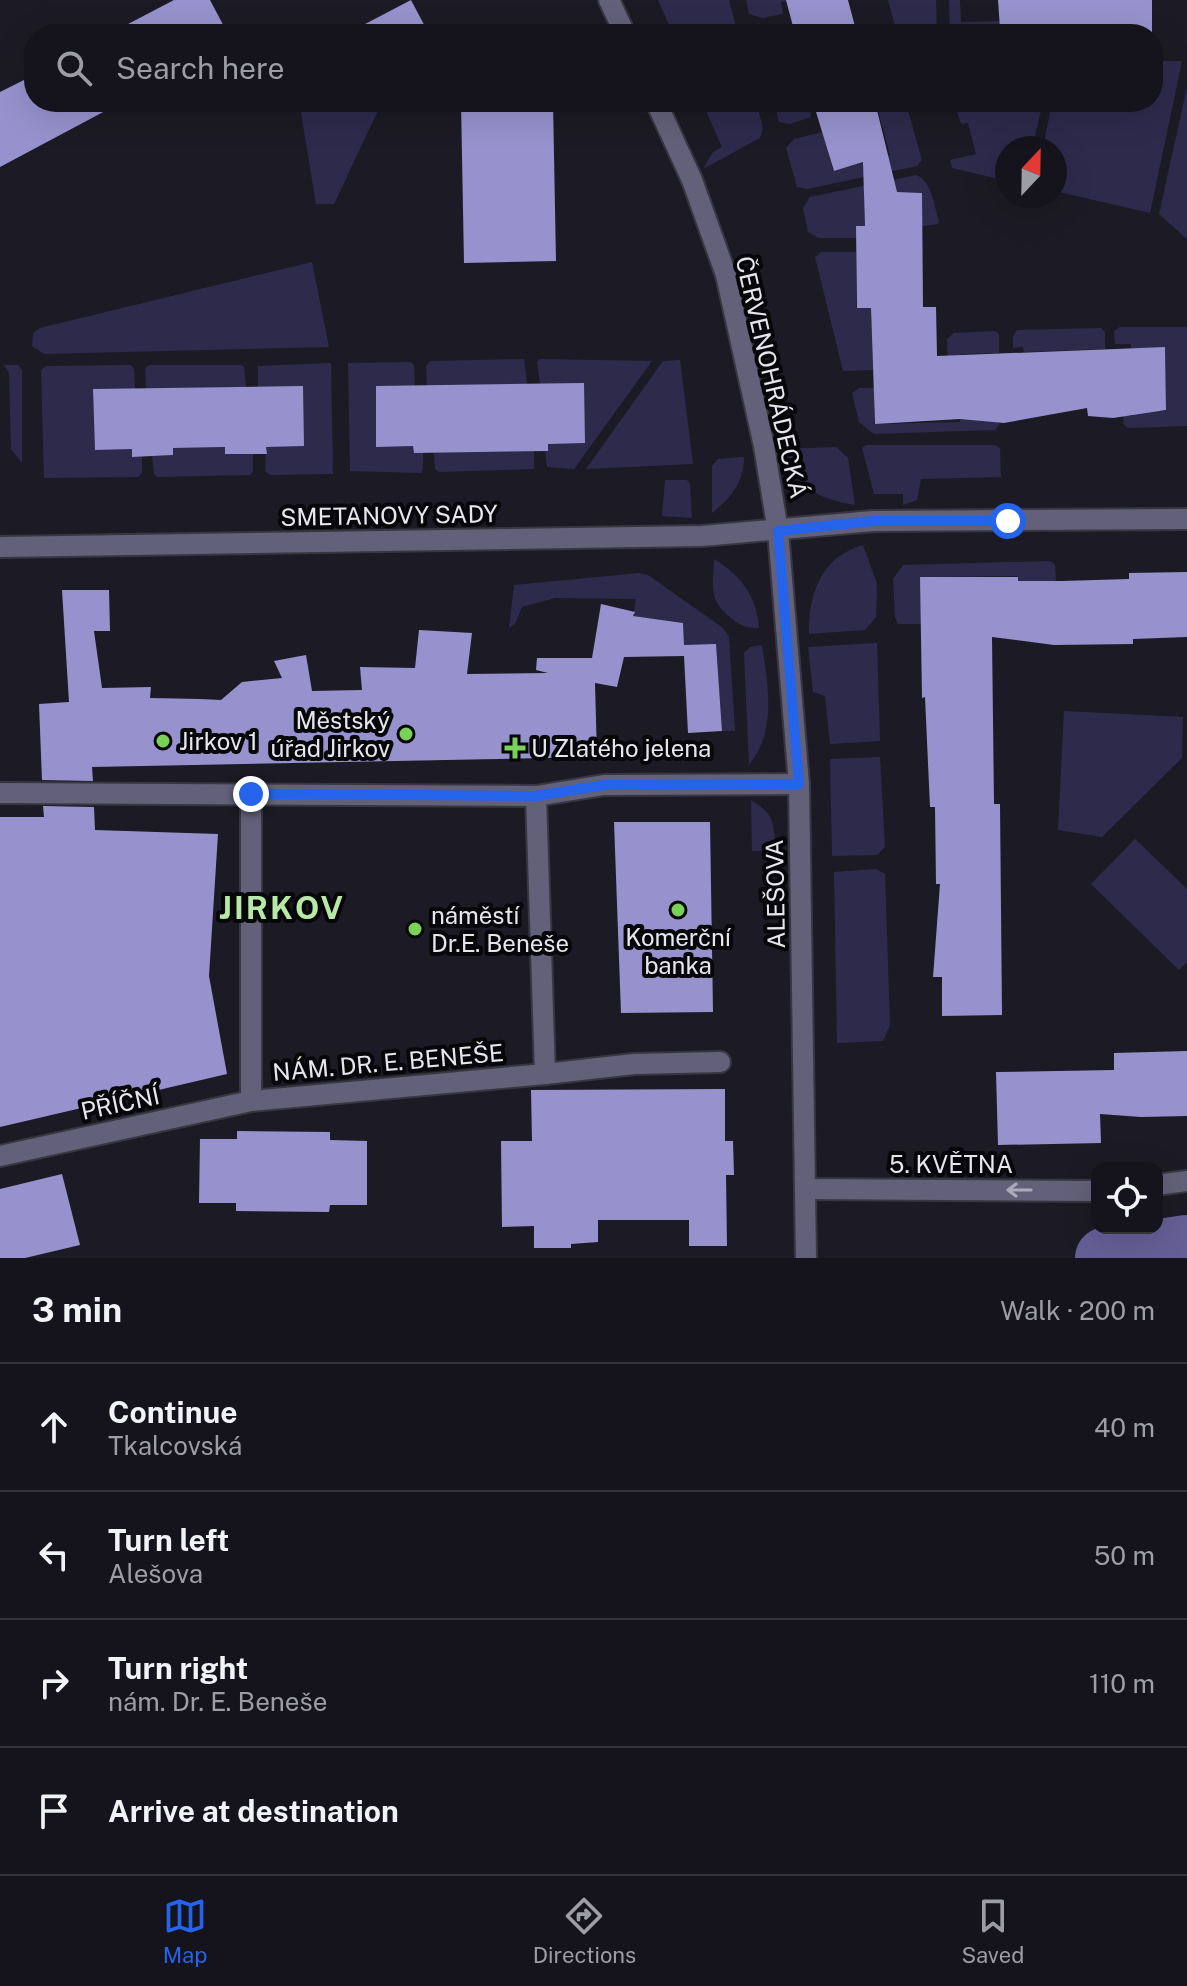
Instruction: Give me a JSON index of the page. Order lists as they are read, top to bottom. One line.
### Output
{"streets":{"street":["ČERVENOHRÁDECKÁ","SMETANOVY SADY","ALEŠOVA","NÁM. DR. E. BENEŠE","PŘÍČNÍ","5. KVĚTNA"]},"crossings":[["ČERVENOHRÁDECKÁ","SMETANOVY SADY"],["ČERVENOHRÁDECKÁ","ALEŠOVA"],["SMETANOVY SADY","ALEŠOVA"],["ALEŠOVA","5. KVĚTNA"],["NÁM. DR. E. BENEŠE","PŘÍČNÍ"]],"one_way":["5. KVĚTNA"],"districts":["JIRKOV"],"places":{"other":["Městský úřad Jirkov","Jirkov 1","Komerční banka","náměstí Dr.E. Beneše"],"health":["U Zlatého jelena"]},"north":"top","page":{"search":"Search here","heading":["3 min","Walk · 200 m"],"list":[["Continue","Tkalcovská","40 m"],["Turn left","Alešova","50 m"],["Turn right","nám. Dr. E. Beneše","110 m"],"Arrive at destination"],"nav":["Map","Directions","Saved"]}}
